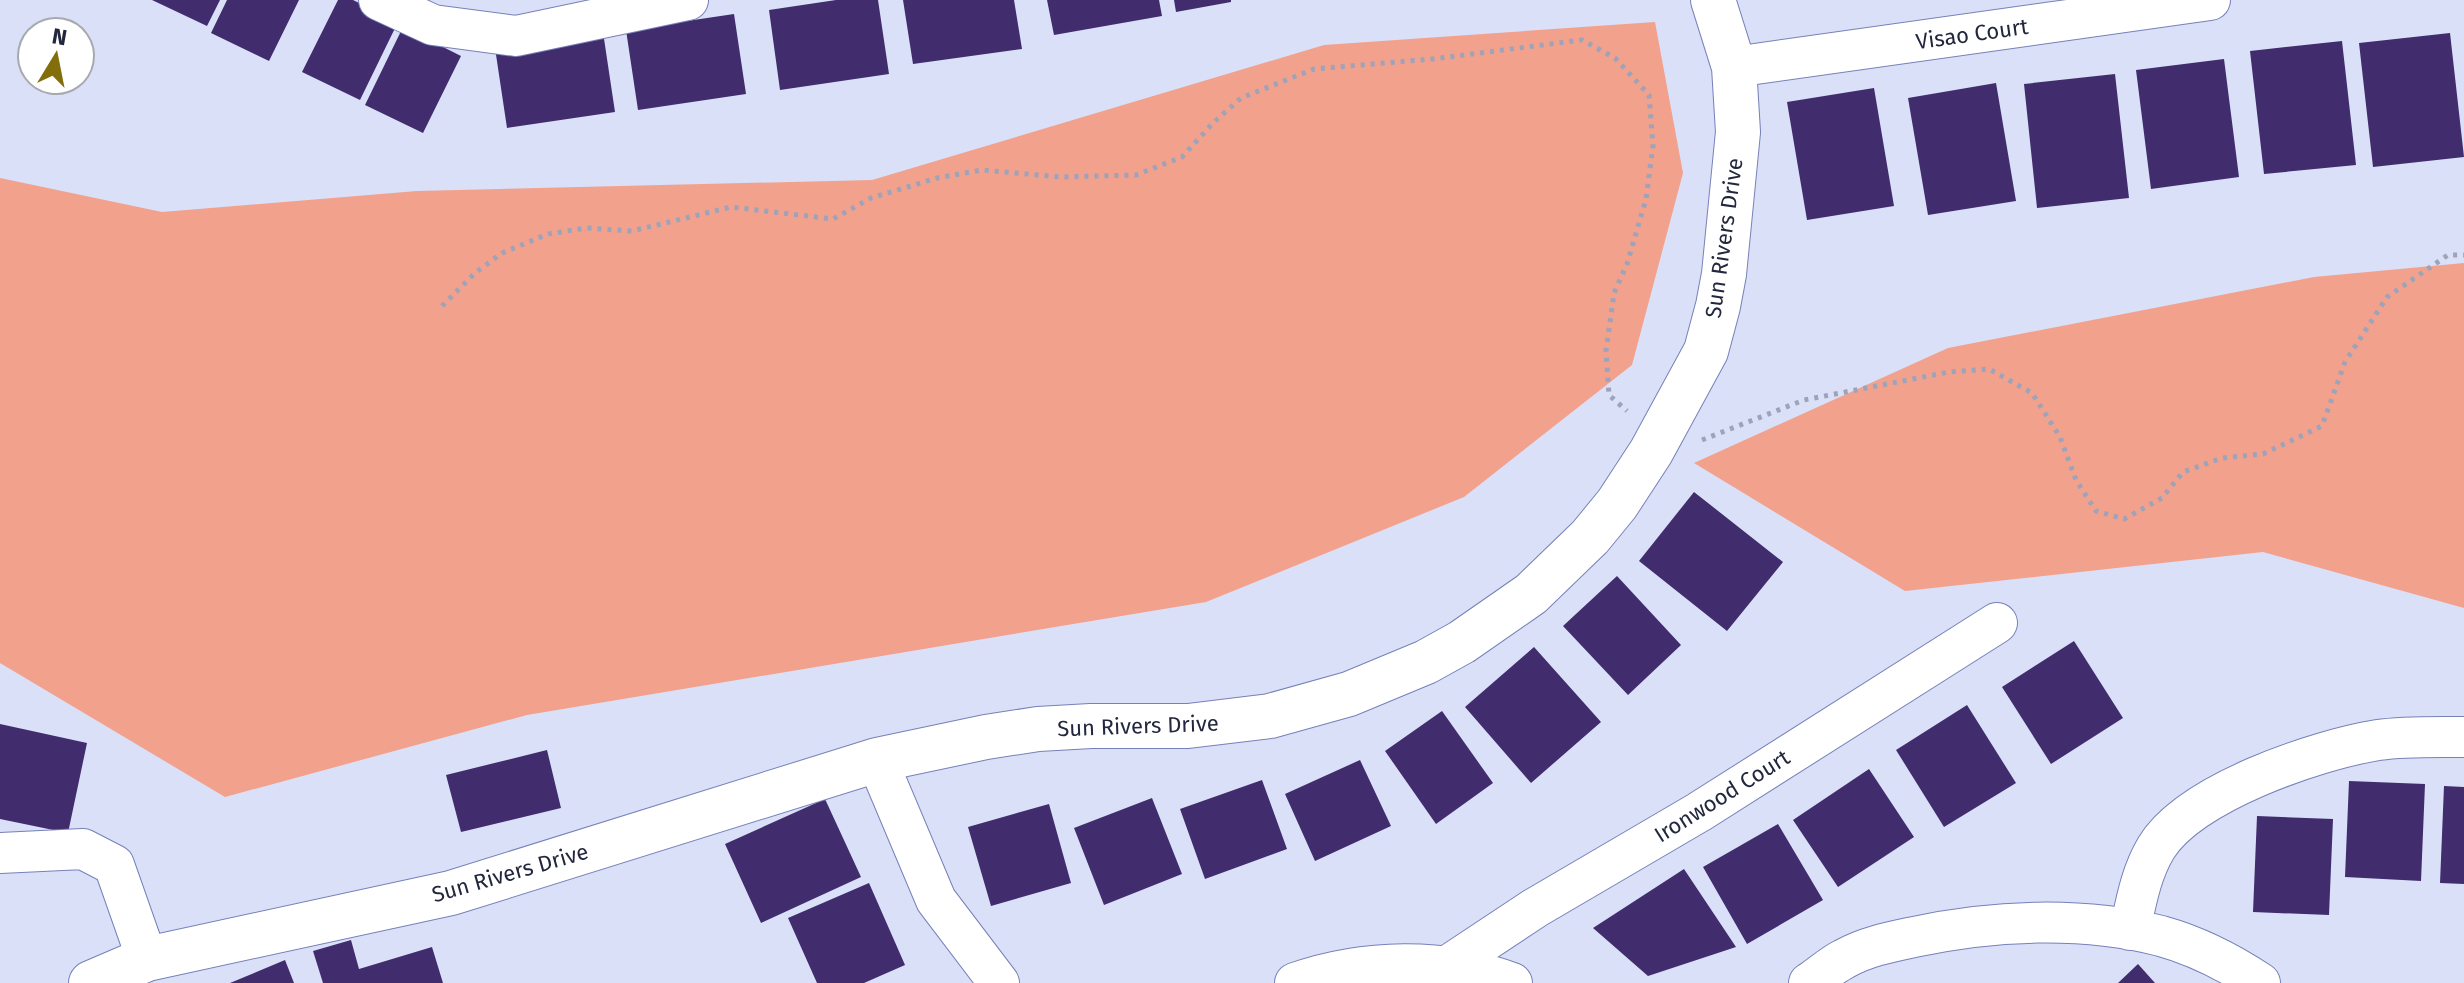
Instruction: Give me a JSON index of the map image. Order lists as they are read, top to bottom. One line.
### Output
{"streets":{"street":["Visao Court","Sun Rivers Drive","Ironwood Court"]},"crossings":[["Visao Court","Sun Rivers Drive"]],"north":"top"}
